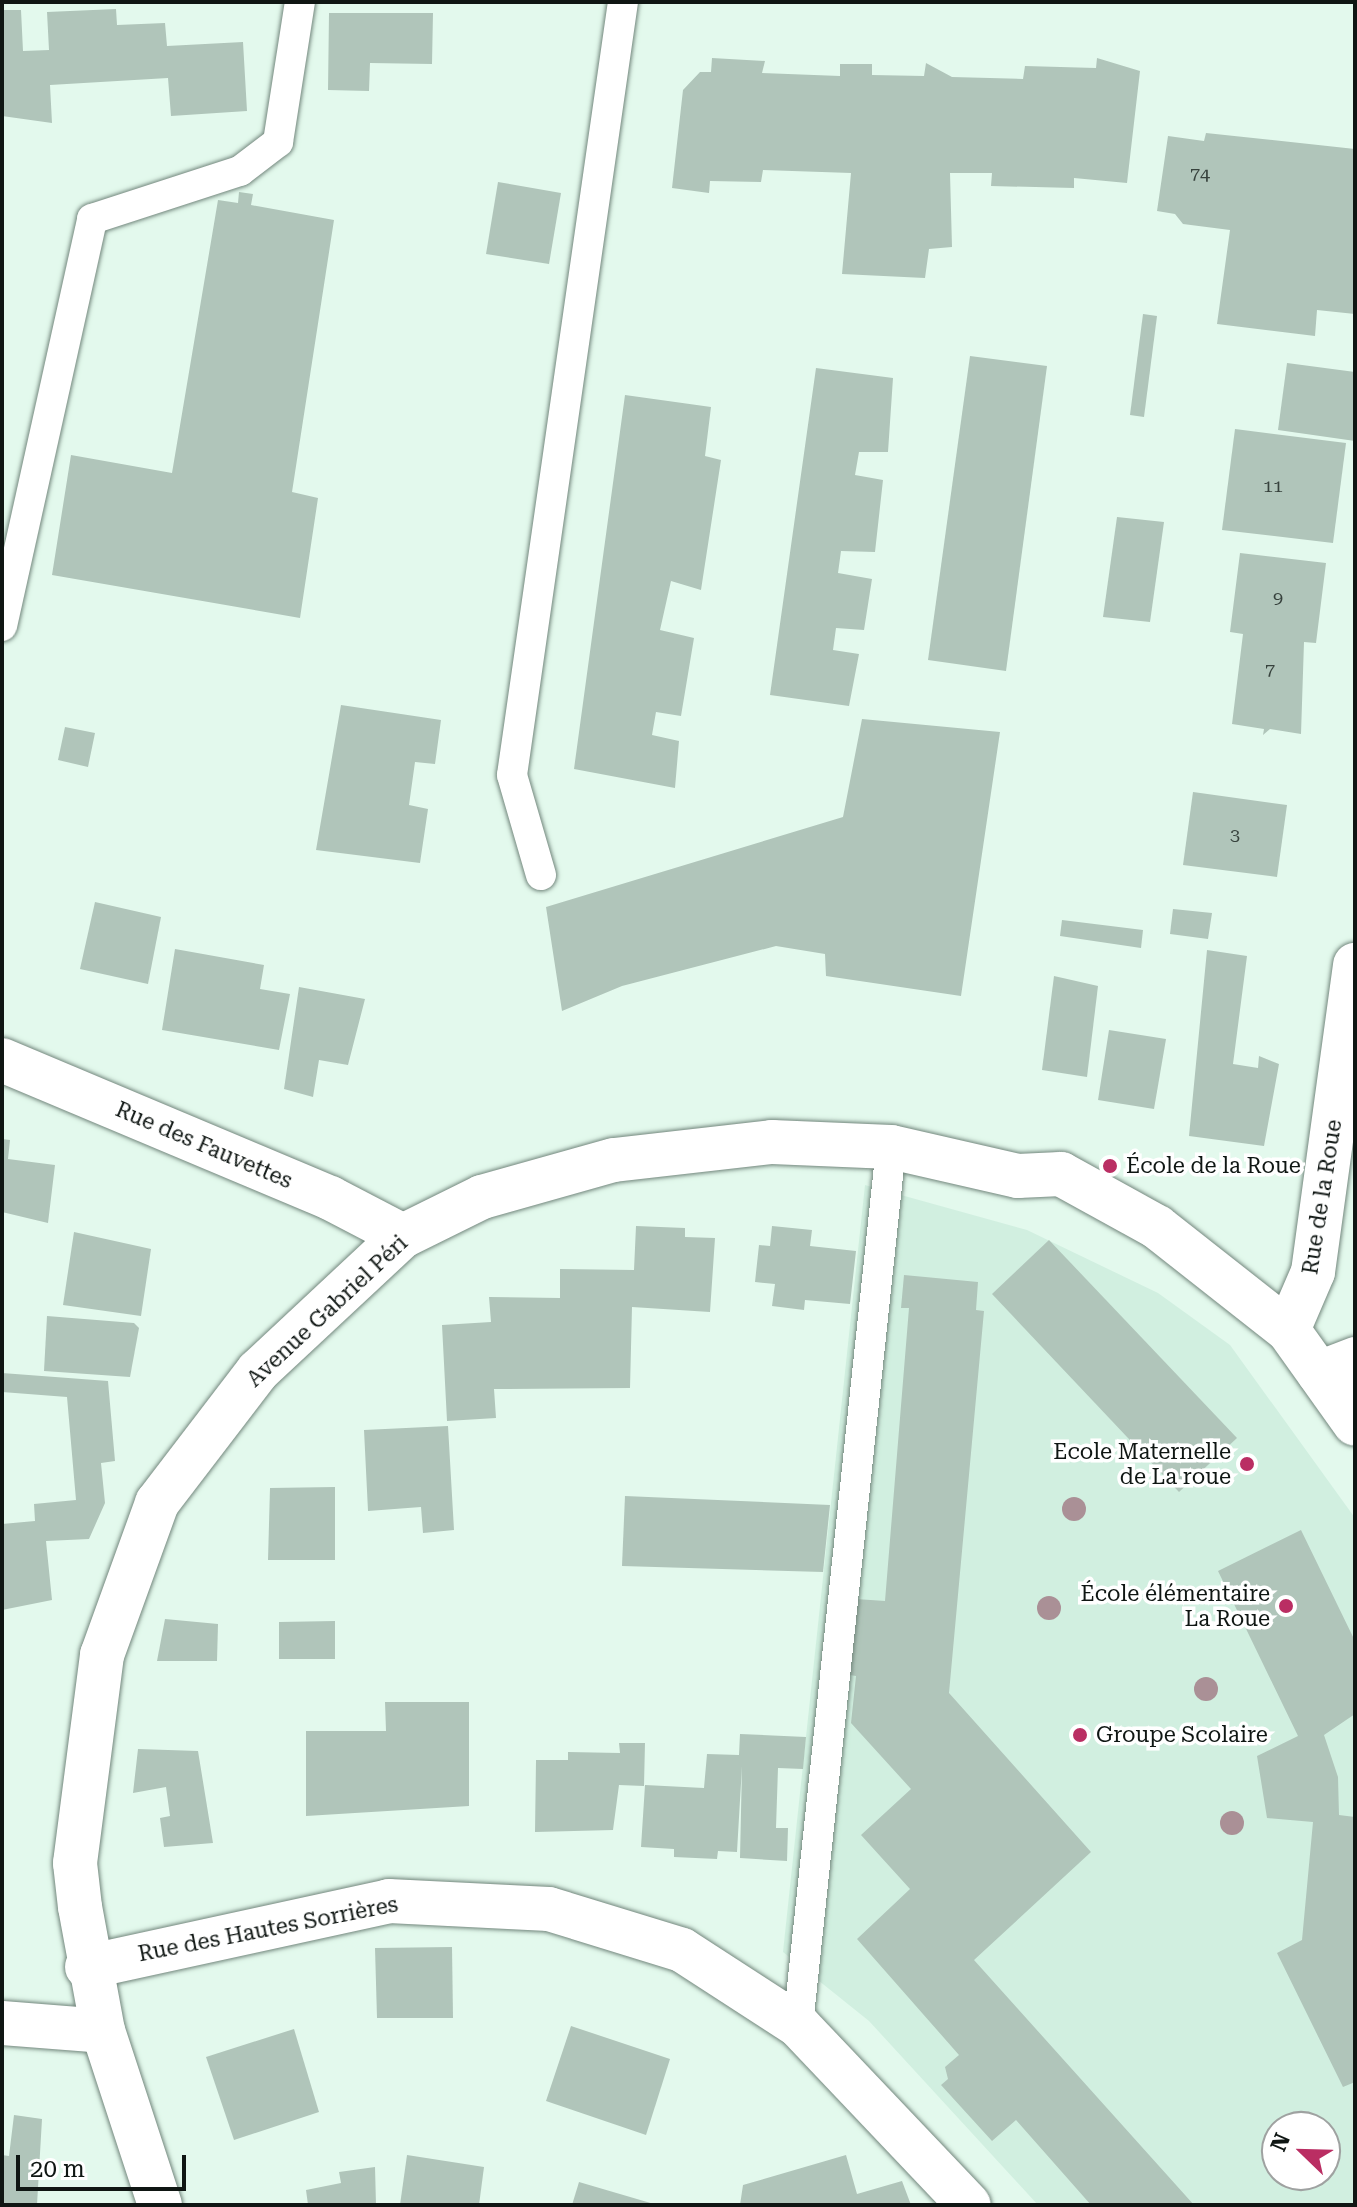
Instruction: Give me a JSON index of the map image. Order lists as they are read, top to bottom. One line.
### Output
{"streets":{"street":["Rue des Fauvettes","Rue de la Roue","Avenue Gabriel Péri","Rue des Hautes Sorrières"]},"crossings":[["Rue des Fauvettes","Avenue Gabriel Péri"],["Rue de la Roue","Avenue Gabriel Péri"],["Avenue Gabriel Péri","Rue des Hautes Sorrières"]],"places":["École de la Roue","Ecole Maternelle de La roue","École élémentaire La Roue","Groupe Scolaire"],"house_numbers":["74","11","9","7","3"],"scale_bar":"20 m","north":"top left"}
